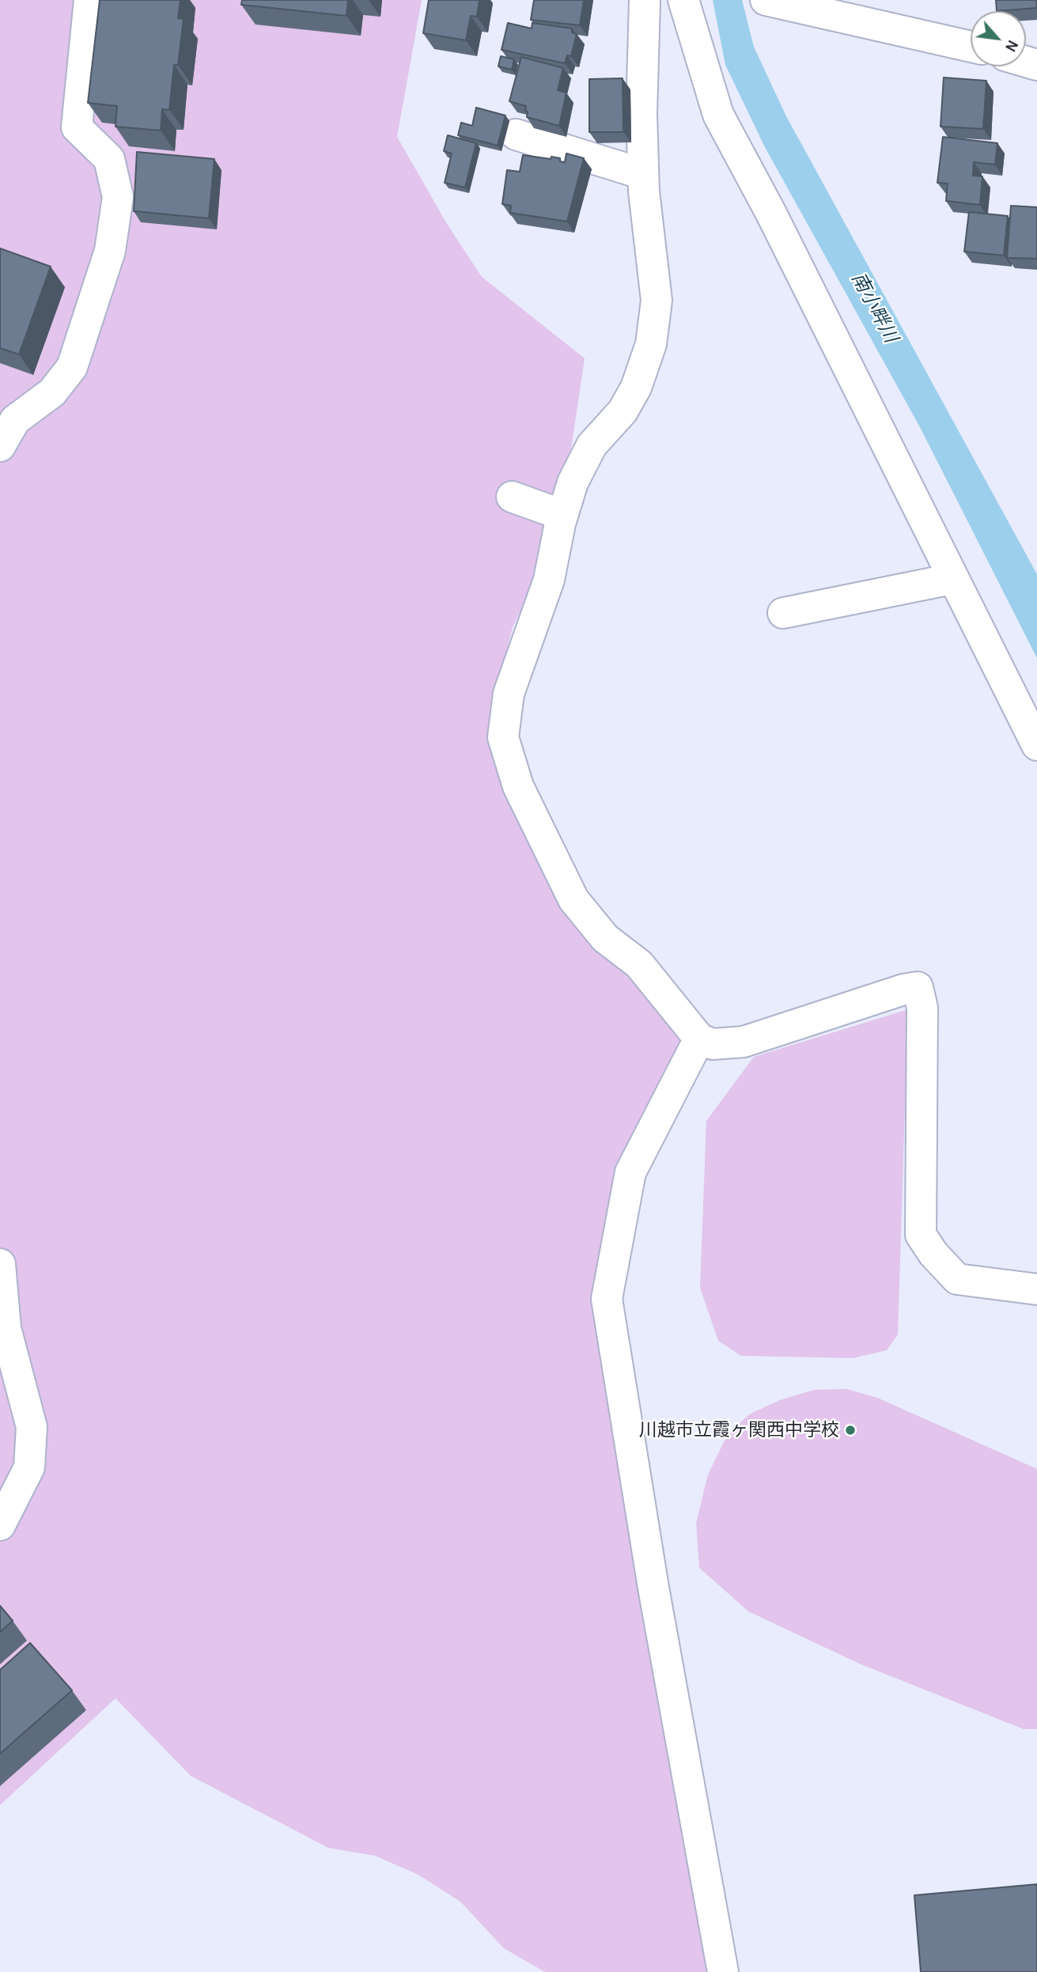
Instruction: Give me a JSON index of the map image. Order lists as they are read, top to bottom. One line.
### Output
{"water":["南小畔川"],"places":["川越市立霞ヶ関西中学校"],"north":"bottom right"}
